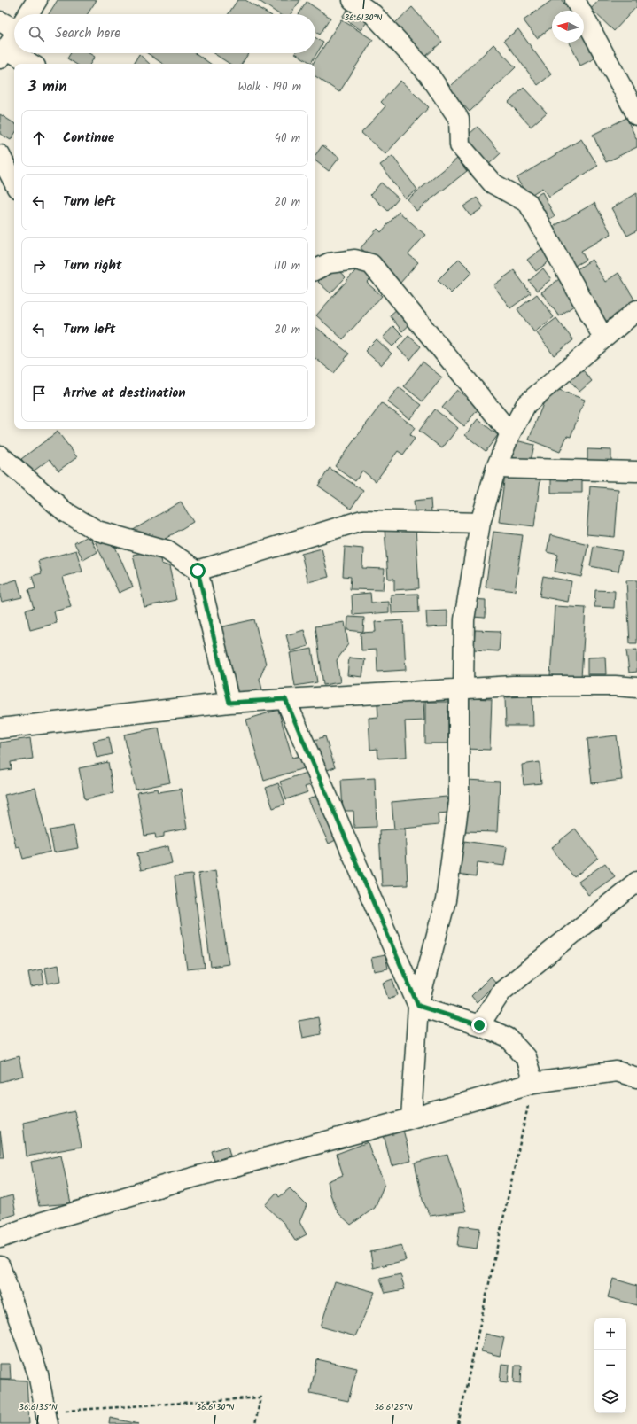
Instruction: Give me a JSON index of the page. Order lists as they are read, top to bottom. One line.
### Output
{"north":"left","page":{"search":"Search here","heading":["3 min","Walk · 190 m"],"list":[["Continue","40 m"],["Turn left","20 m"],["Turn right","110 m"],["Turn left","20 m"],"Arrive at destination"],"map_buttons":["+","−"]},"coordinates":["36.6130°N","36.6135°N","36.6125°N"]}
